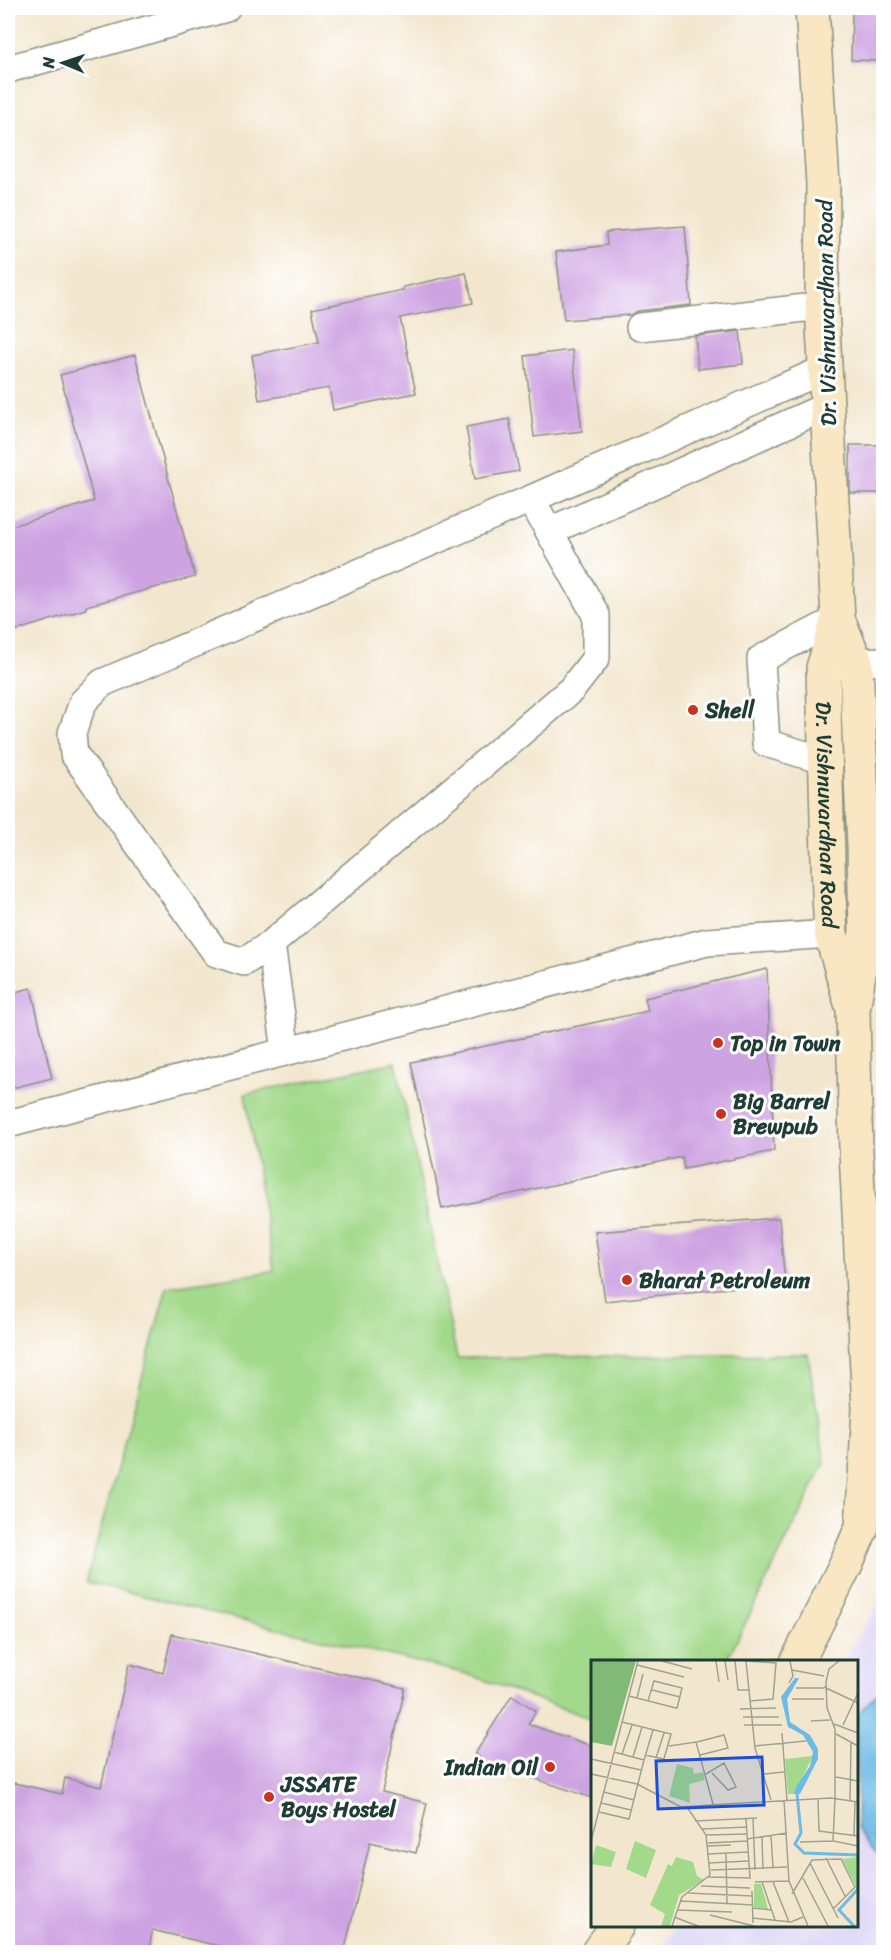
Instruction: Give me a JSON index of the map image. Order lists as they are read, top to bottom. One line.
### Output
{"streets":{"main road":["Dr. Vishnuvardhan Road"]},"places":["Shell","Top in Town","Big Barrel Brewpub","Bharat Petroleum","Indian Oil","JSSATE Boys Hostel"],"north":"left"}
